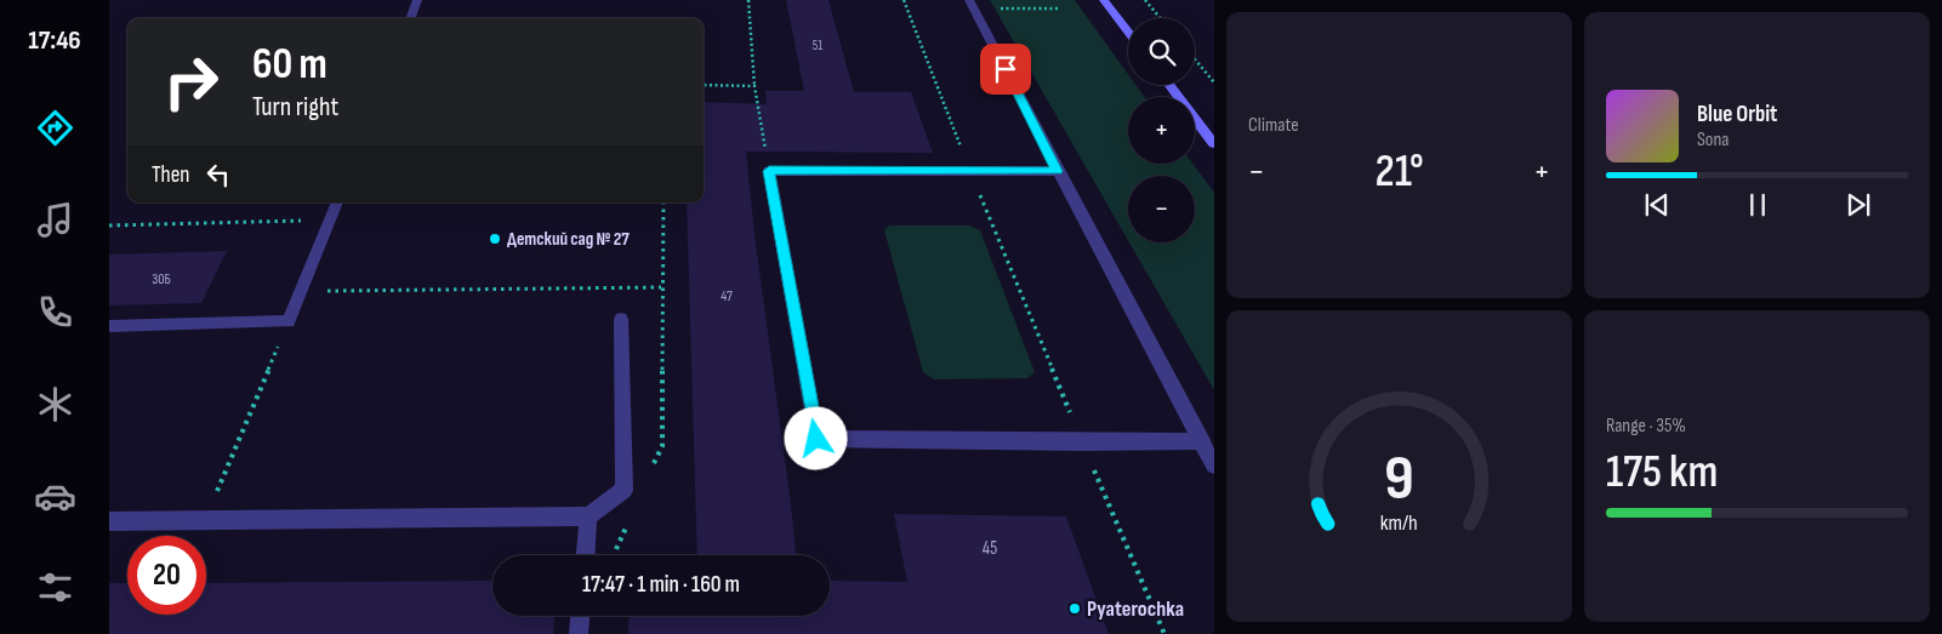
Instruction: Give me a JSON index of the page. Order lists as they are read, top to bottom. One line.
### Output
{"places":["Детский сад № 27","Pyaterochka"],"house_numbers":["51","30Б","47","45"],"page":{"tabs":"17:46","tile":["Climate",["Range · 35%","175 km"]],"map_buttons":["+","−"],"turn":["60 m","Turn right"],"song":["Blue Orbit","Sona"],"then":"Then","heat":["−","21°","+"],"limit":"20","trip":"17:47 · 1 min · 160 m","gauge":["9","km/h"]}}
